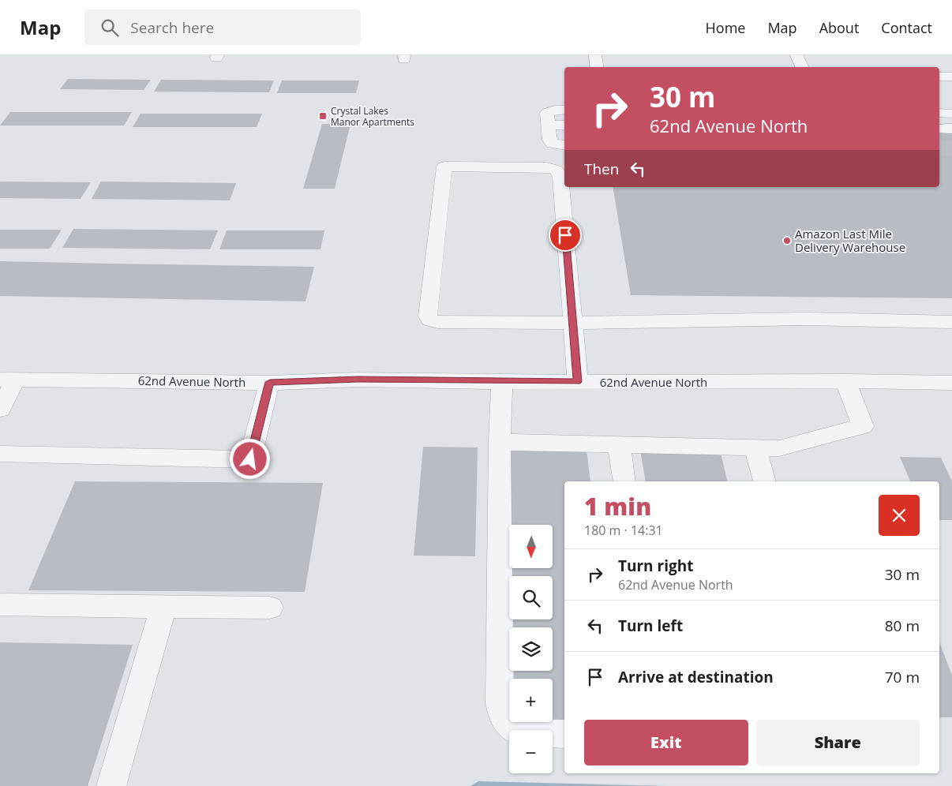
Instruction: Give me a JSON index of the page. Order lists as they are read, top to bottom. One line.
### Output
{"streets":{"street":["62nd Avenue North"]},"places":{"transit":["Crystal Lakes Manor Apartments"],"other":["Amazon Last Mile Delivery Warehouse"]},"north":"bottom","page":{"header":"Map","search":"Search here","nav":["Home","Map","About","Contact"],"turn":["30 m","62nd Avenue North"],"then":"Then","heading":["1 min","180 m · 14:31"],"map_buttons":["+","−"],"list":[{"name":"Turn right","note":"62nd Avenue North","value":"30 m"},{"name":"Turn left","value":"80 m"},{"name":"Arrive at destination","value":"70 m"}],"buttons":["Exit","Share"]}}
